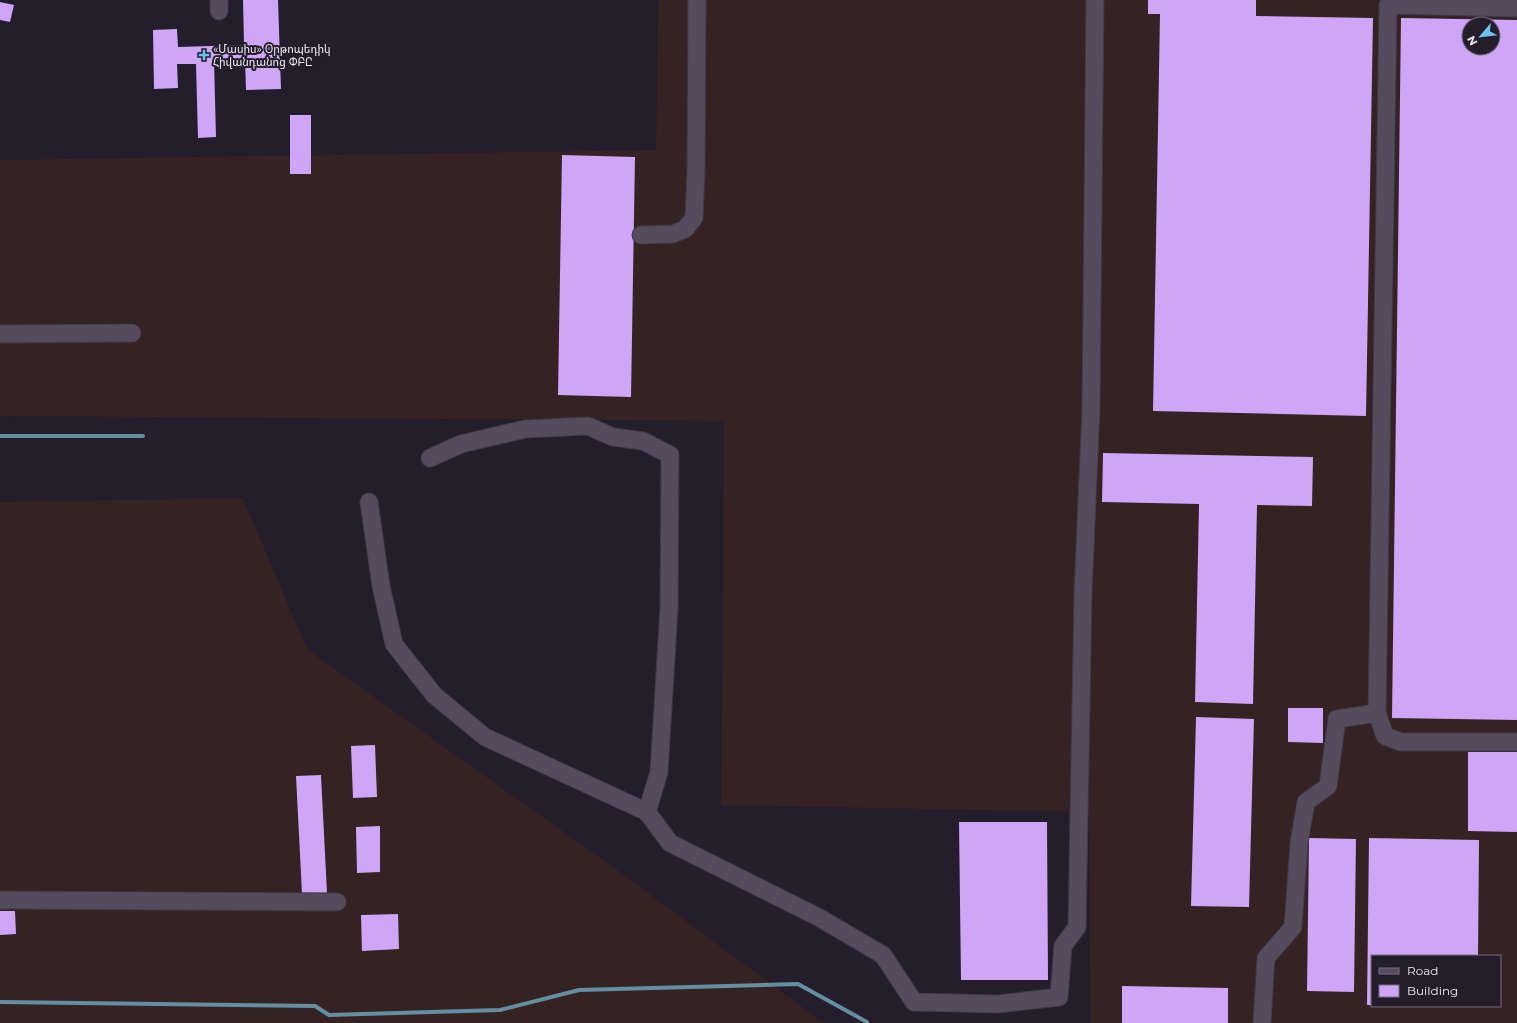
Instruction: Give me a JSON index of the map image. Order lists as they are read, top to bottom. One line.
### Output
{"places":{"health":["«Մասիս» Օրթոպեդիկ Հիվանդանոց ՓԲԸ"]},"legend":["Road","Building"],"north":"bottom left"}
